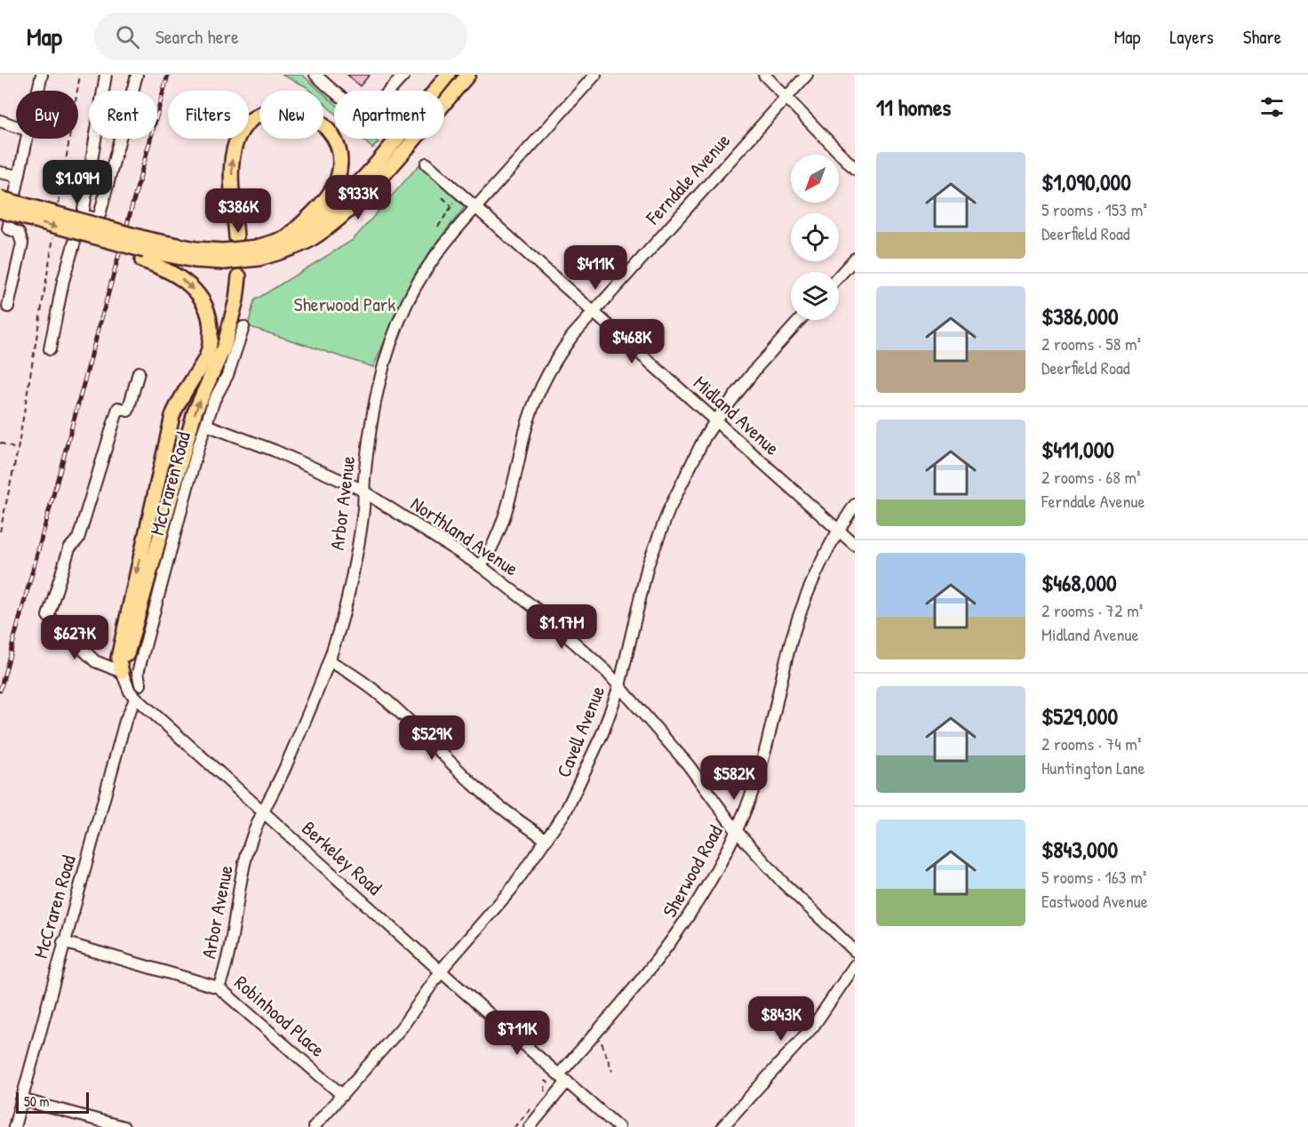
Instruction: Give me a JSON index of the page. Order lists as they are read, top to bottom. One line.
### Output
{"streets":{"street":["Ferndale Avenue","Midland Avenue","McCraren Road","Arbor Avenue","Northland Avenue","Cavell Avenue","Berkeley Road","Sherwood Road","Robinhood Place"]},"crossings":[["Ferndale Avenue","Midland Avenue"],["Ferndale Avenue","Northland Avenue"],["Midland Avenue","Arbor Avenue"],["Midland Avenue","Cavell Avenue"],["Midland Avenue","Sherwood Road"],["McCraren Road","Northland Avenue"],["McCraren Road","Berkeley Road"],["McCraren Road","Robinhood Place"],["Arbor Avenue","Northland Avenue"],["Arbor Avenue","Berkeley Road"],["Arbor Avenue","Robinhood Place"],["Northland Avenue","Cavell Avenue"],["Northland Avenue","Sherwood Road"],["Cavell Avenue","Berkeley Road"],["Cavell Avenue","Robinhood Place"],["Berkeley Road","Sherwood Road"]],"parks":["Sherwood Park"],"scale_bar":"50 m","north":"bottom left","page":{"header":"Map","search":"Search here","nav":["Map","Layers","Share"],"heading":"11 homes","chip":["Buy","Rent","Filters","New","Apartment"],"list":[{"name":"$1,090,000","note":"5 rooms · 153 m² · Deerfield Road"},{"name":"$386,000","note":"2 rooms · 58 m² · Deerfield Road"},{"name":"$411,000","note":"2 rooms · 68 m² · Ferndale Avenue"},{"name":"$468,000","note":"2 rooms · 72 m² · Midland Avenue"},{"name":"$529,000","note":"2 rooms · 74 m² · Huntington Lane"},{"name":"$843,000","note":"5 rooms · 163 m² · Eastwood Avenue"}],"price":["$1.09M","$933K","$386K","$411K","$468K","$1.17M","$627K","$529K","$582K","$843K","$711K"],"scale":"50 m"}}
